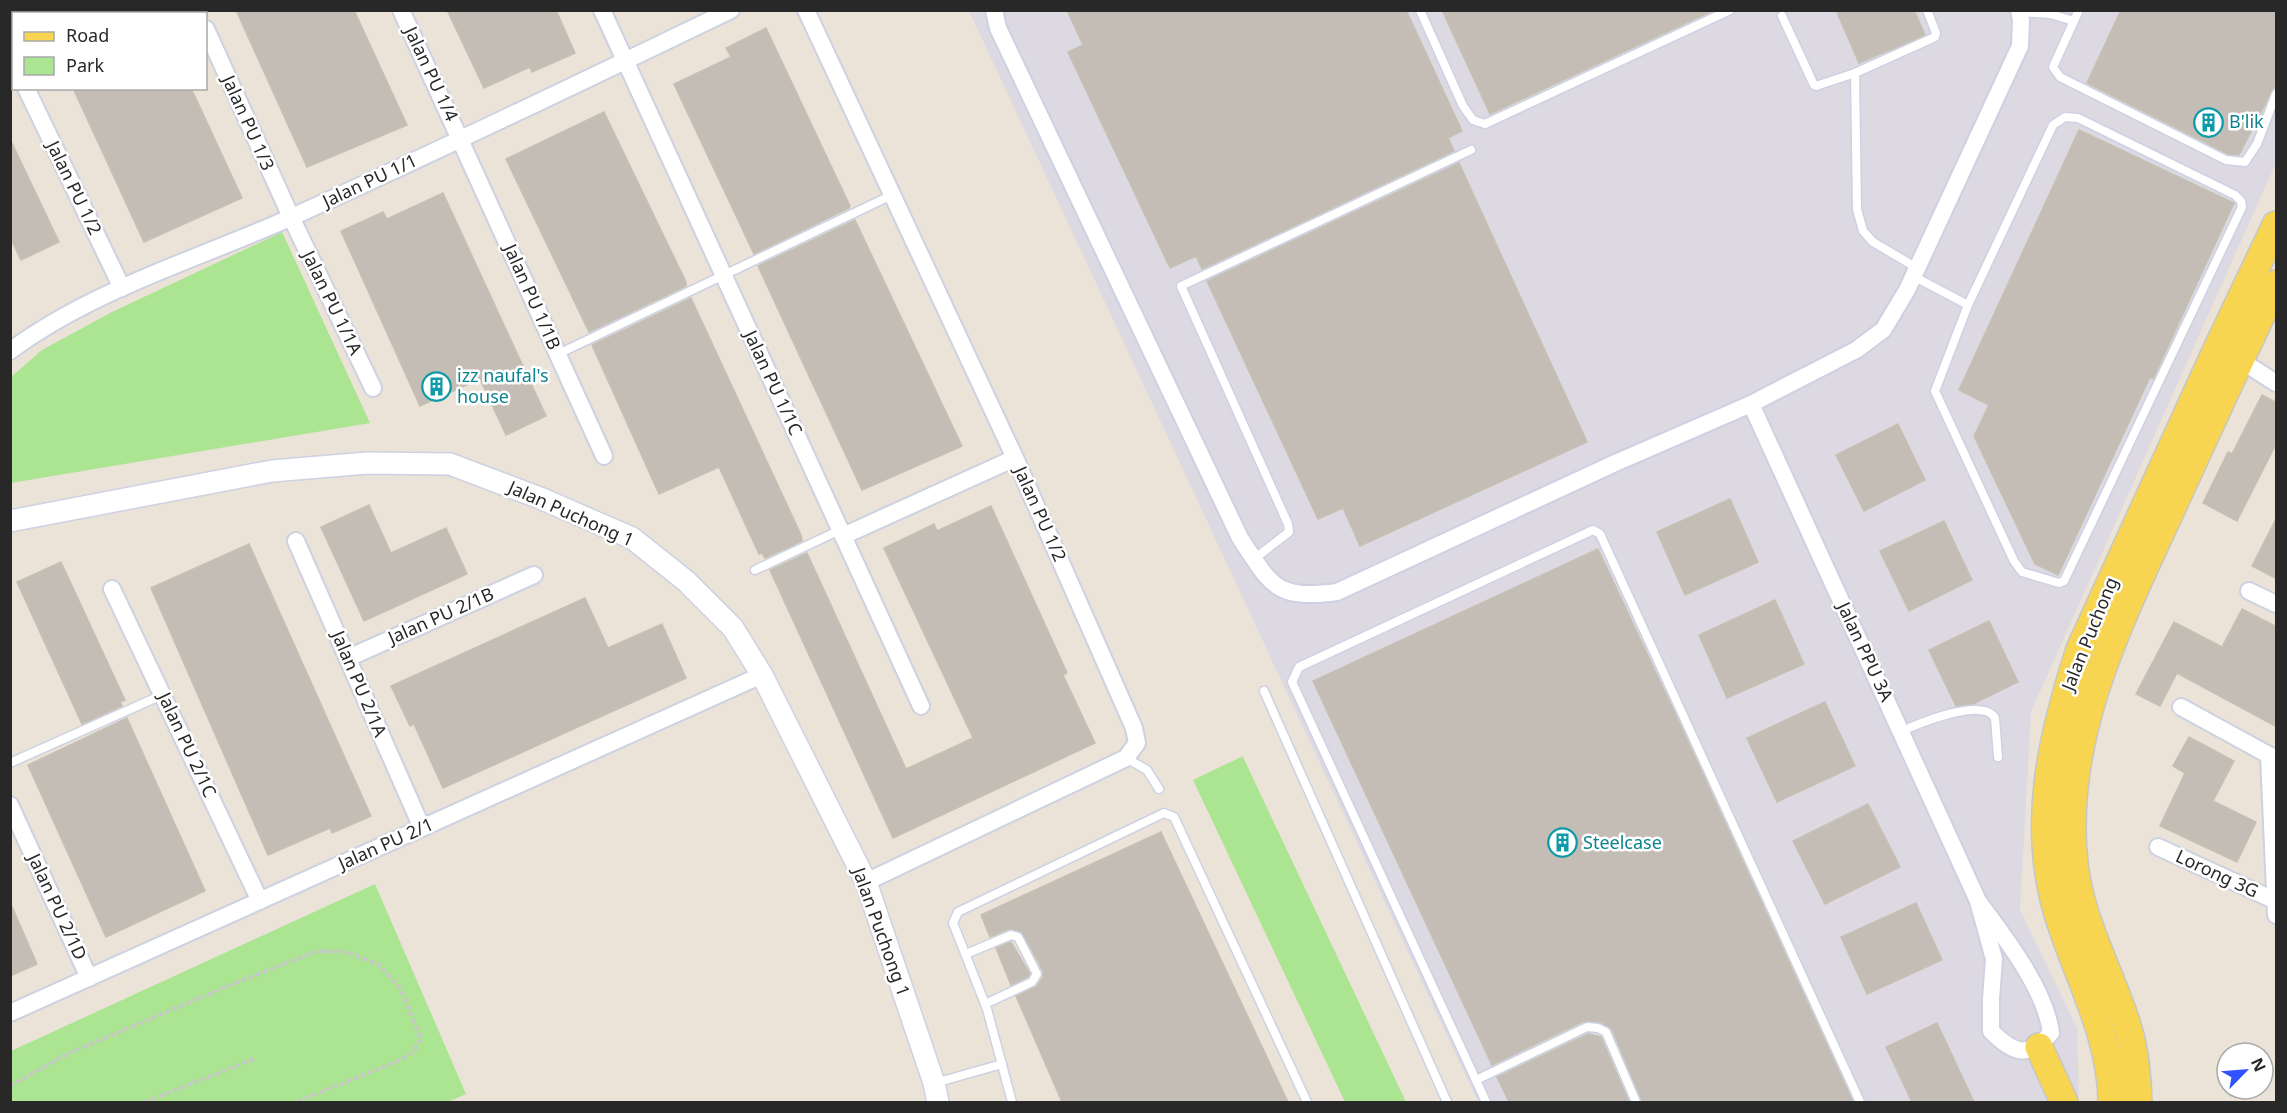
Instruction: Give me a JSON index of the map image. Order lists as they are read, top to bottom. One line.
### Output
{"streets":{"main road":["Jalan Puchong"],"street":["Jalan PU 1/4","Jalan PU 1/3","Jalan PU 1/1","Jalan PU 1/2","Jalan PU 1/1B","Jalan PU 1/1A","Jalan PU 1/1C","Jalan Puchong 1","Jalan PU 2/1B","Jalan PPU 3A","Jalan PU 2/1A","Jalan PU 2/1C","Jalan PU 2/1","Lorong 3G","Jalan PU 2/1D"]},"crossings":[["Jalan PU 1/4","Jalan PU 1/1"],["Jalan PU 1/4","Jalan PU 1/1B"],["Jalan PU 1/3","Jalan PU 1/1"],["Jalan PU 1/3","Jalan PU 1/1A"],["Jalan PU 1/1","Jalan PU 1/2"],["Jalan PU 1/1","Jalan PU 1/1B"],["Jalan PU 1/1","Jalan PU 1/1A"],["Jalan PU 1/1","Jalan PU 1/1C"],["Jalan Puchong 1","Jalan PU 2/1"],["Jalan PU 2/1B","Jalan PU 2/1A"],["Jalan PU 2/1A","Jalan PU 2/1"],["Jalan PU 2/1C","Jalan PU 2/1"],["Jalan PU 2/1","Jalan PU 2/1D"]],"places":{"building":["B'lik","izz naufal's house","Steelcase"]},"legend":["Road","Park"],"north":"top right"}
